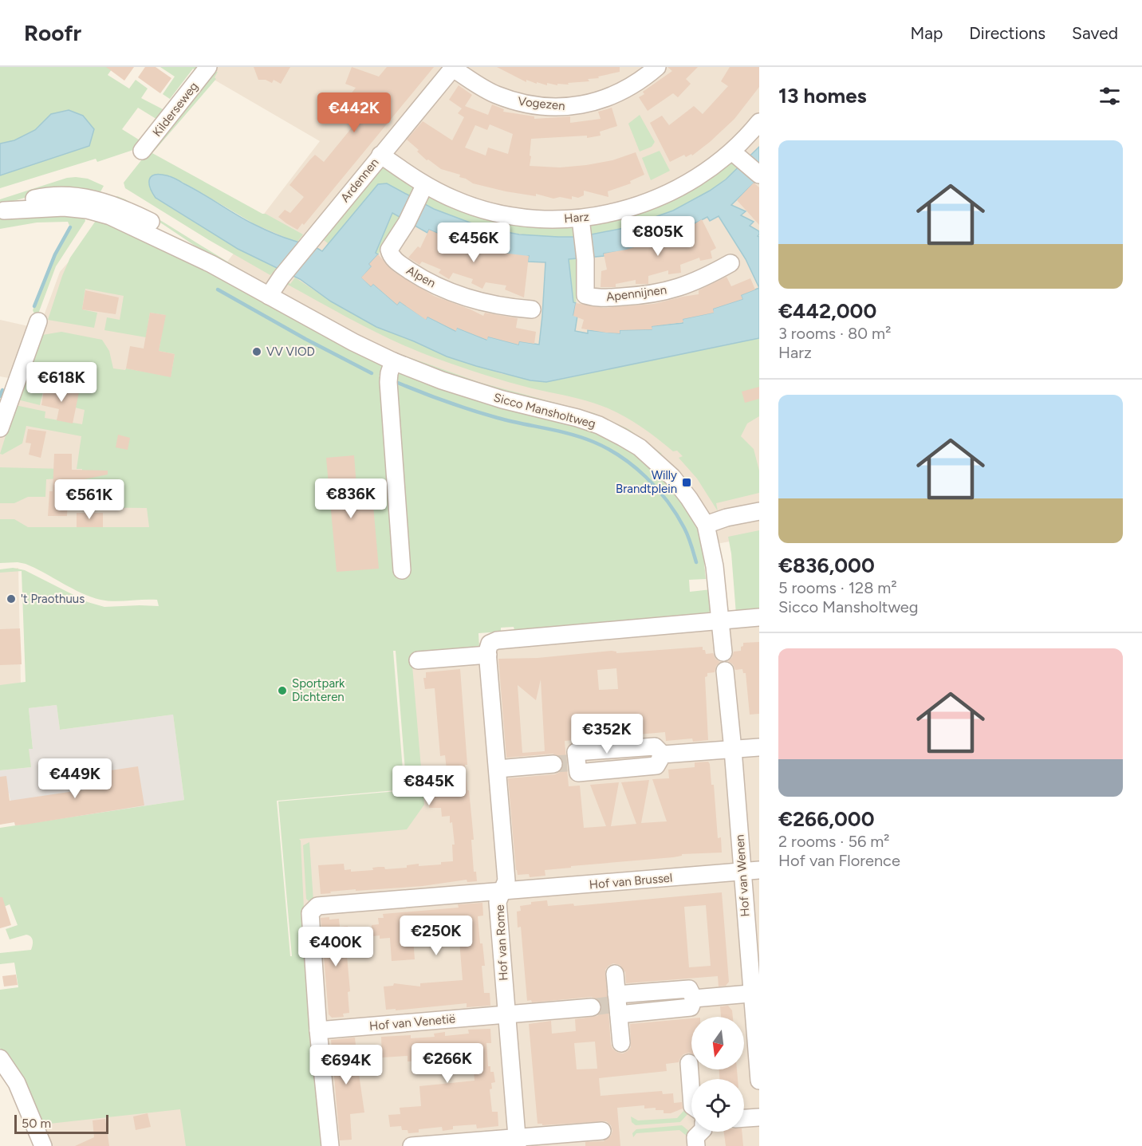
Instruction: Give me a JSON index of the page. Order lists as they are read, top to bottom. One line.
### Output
{"streets":{"street":["Vogezen","Kilderseweg","Ardennen","Harz","Alpen","Apennijnen","Sicco Mansholtweg","Hof van Wenen","Hof van Brussel","Hof van Rome","Hof van Venetië"]},"crossings":[["Vogezen","Ardennen"],["Ardennen","Harz"],["Ardennen","Sicco Mansholtweg"],["Harz","Alpen"],["Harz","Apennijnen"],["Hof van Wenen","Hof van Brussel"],["Hof van Brussel","Hof van Rome"],["Hof van Brussel","Hof van Venetië"],["Hof van Rome","Hof van Venetië"]],"places":{"other":["VV VIOD","'t Praothuus","Sportpark Dichteren"],"transit":["Willy Brandtplein"]},"scale_bar":"50 m","north":"bottom","page":{"header":"Roofr","nav":["Map","Directions","Saved"],"heading":"13 homes","price":["€442K","€805K","€456K","€618K","€836K","€561K","€352K","€449K","€845K","€250K","€400K","€266K","€694K"],"list":[{"name":"€442,000","note":"3 rooms · 80 m² · Harz"},{"name":"€836,000","note":"5 rooms · 128 m² · Sicco Mansholtweg"},{"name":"€266,000","note":"2 rooms · 56 m² · Hof van Florence"}],"scale":"50 m"}}
